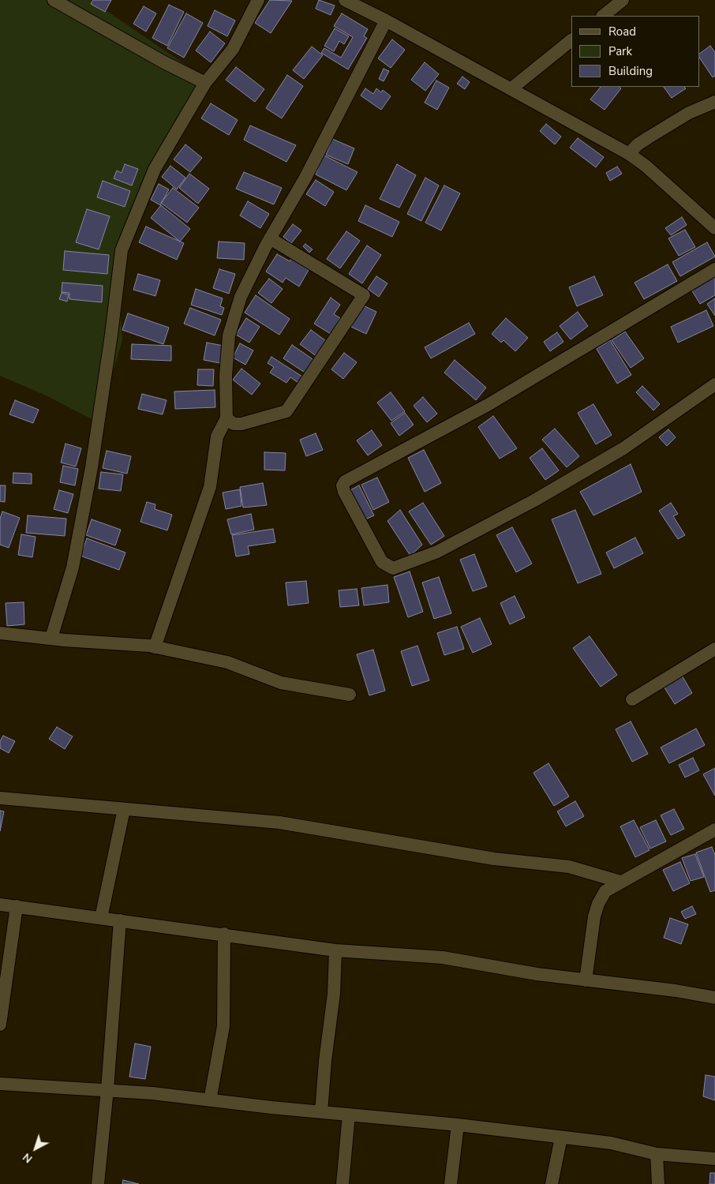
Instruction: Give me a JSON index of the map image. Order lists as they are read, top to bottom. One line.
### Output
{"legend":["Road","Park","Building"],"north":"bottom left"}
